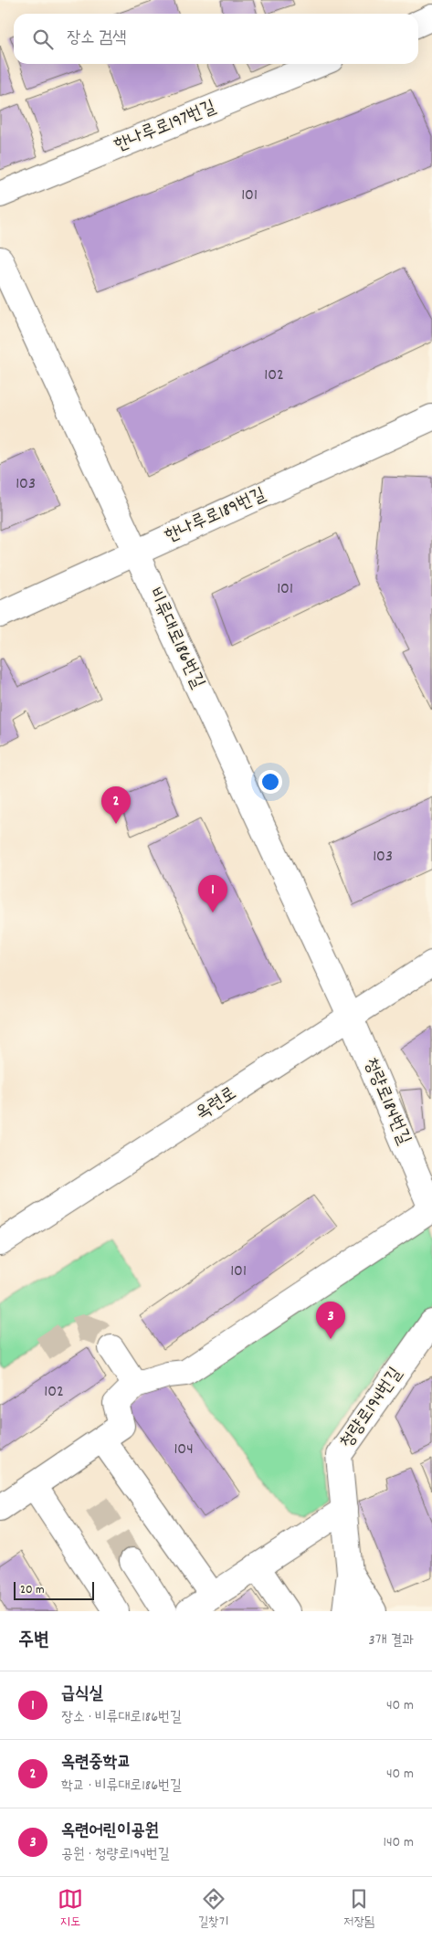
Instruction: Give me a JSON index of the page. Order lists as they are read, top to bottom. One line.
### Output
{"streets":{"street":["한나루로197번길","한나루로189번길","비류대로186번길","청량로184번길","옥련로","청량로194번길"]},"crossings":[["한나루로189번길","비류대로186번길"],["비류대로186번길","청량로184번길"],["비류대로186번길","옥련로"],["청량로184번길","옥련로"]],"house_numbers":["101","102","103","101","103","101","102","104"],"scale_bar":"20 m","page":{"search":"장소 검색","pins":["2","1","3"],"scale":"20 m","heading":["주변","3개 결과"],"list":[{"mark":"1","name":"급식실","note":"장소 · 비류대로186번길","value":"40 m"},{"mark":"2","name":"옥련중학교","note":"학교 · 비류대로186번길","value":"40 m"},{"mark":"3","name":"옥련어린이공원","note":"공원 · 청량로194번길","value":"140 m"}],"nav":["지도","길찾기","저장됨"]}}
